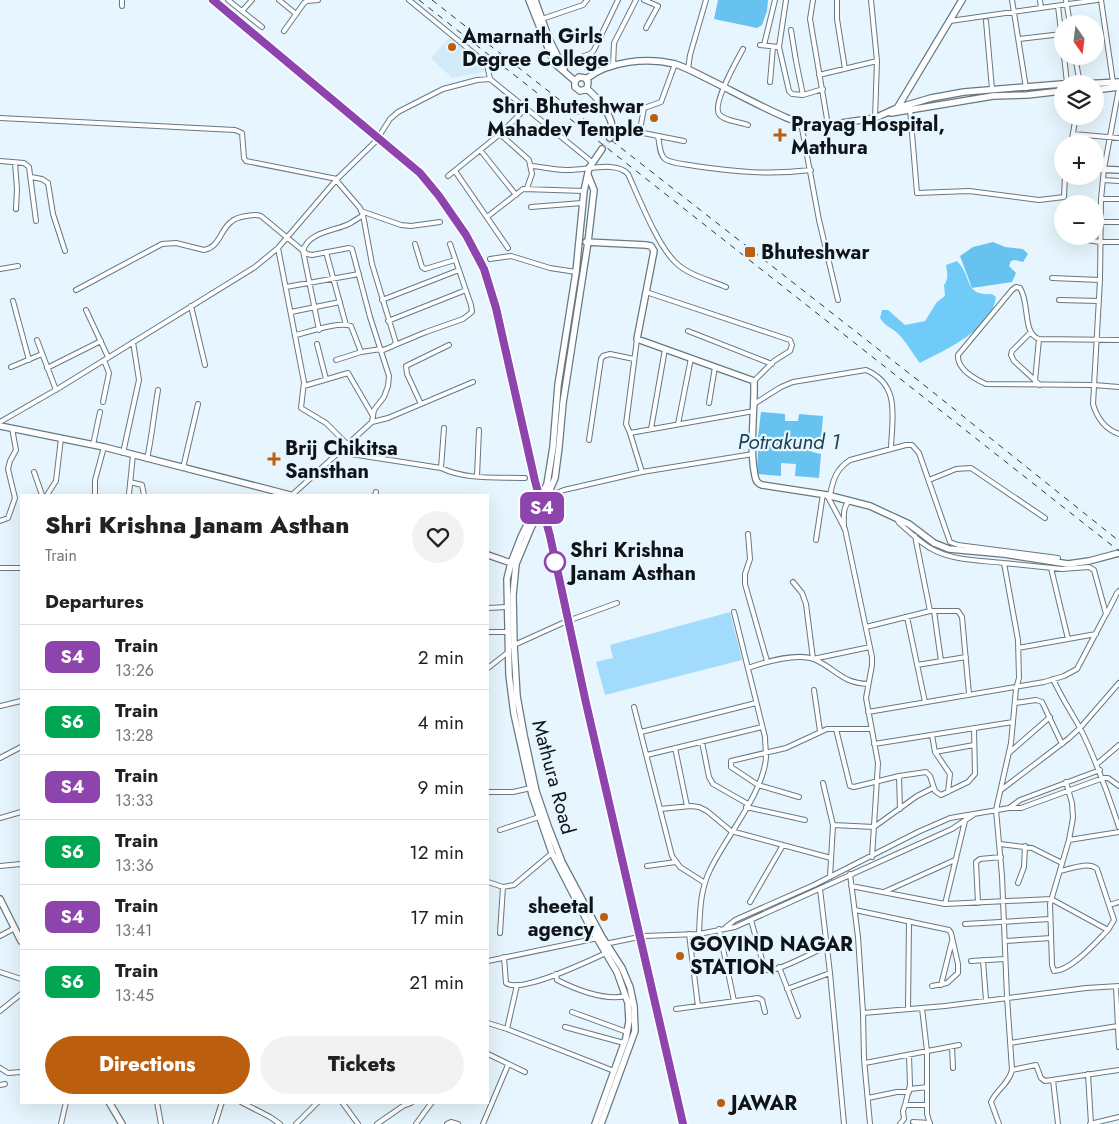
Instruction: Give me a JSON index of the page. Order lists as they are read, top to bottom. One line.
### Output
{"streets":{"main road":["Mathura Road"]},"water":["Potrakund 1"],"places":{"other":["Amarnath Girls Degree College","Shri Bhuteshwar Mahadev Temple","Shri Krishna Janam Asthan","sheetal agency","GOVIND NAGAR STATION","JAWAR"],"health":["Prayag Hospital, Mathura","Brij Chikitsa Sansthan"],"transit":["Bhuteshwar"]},"north":"bottom","page":{"on_map":"S4","map_buttons":["+","−"],"heading":[["Shri Krishna Janam Asthan","Train"],"Departures"],"list":[{"mark":"S4","name":"Train","note":"13:26","value":"2 min"},{"mark":"S6","name":"Train","note":"13:28","value":"4 min"},{"mark":"S4","name":"Train","note":"13:33","value":"9 min"},{"mark":"S6","name":"Train","note":"13:36","value":"12 min"},{"mark":"S4","name":"Train","note":"13:41","value":"17 min"},{"mark":"S6","name":"Train","note":"13:45","value":"21 min"}],"buttons":["Directions","Tickets"]}}
